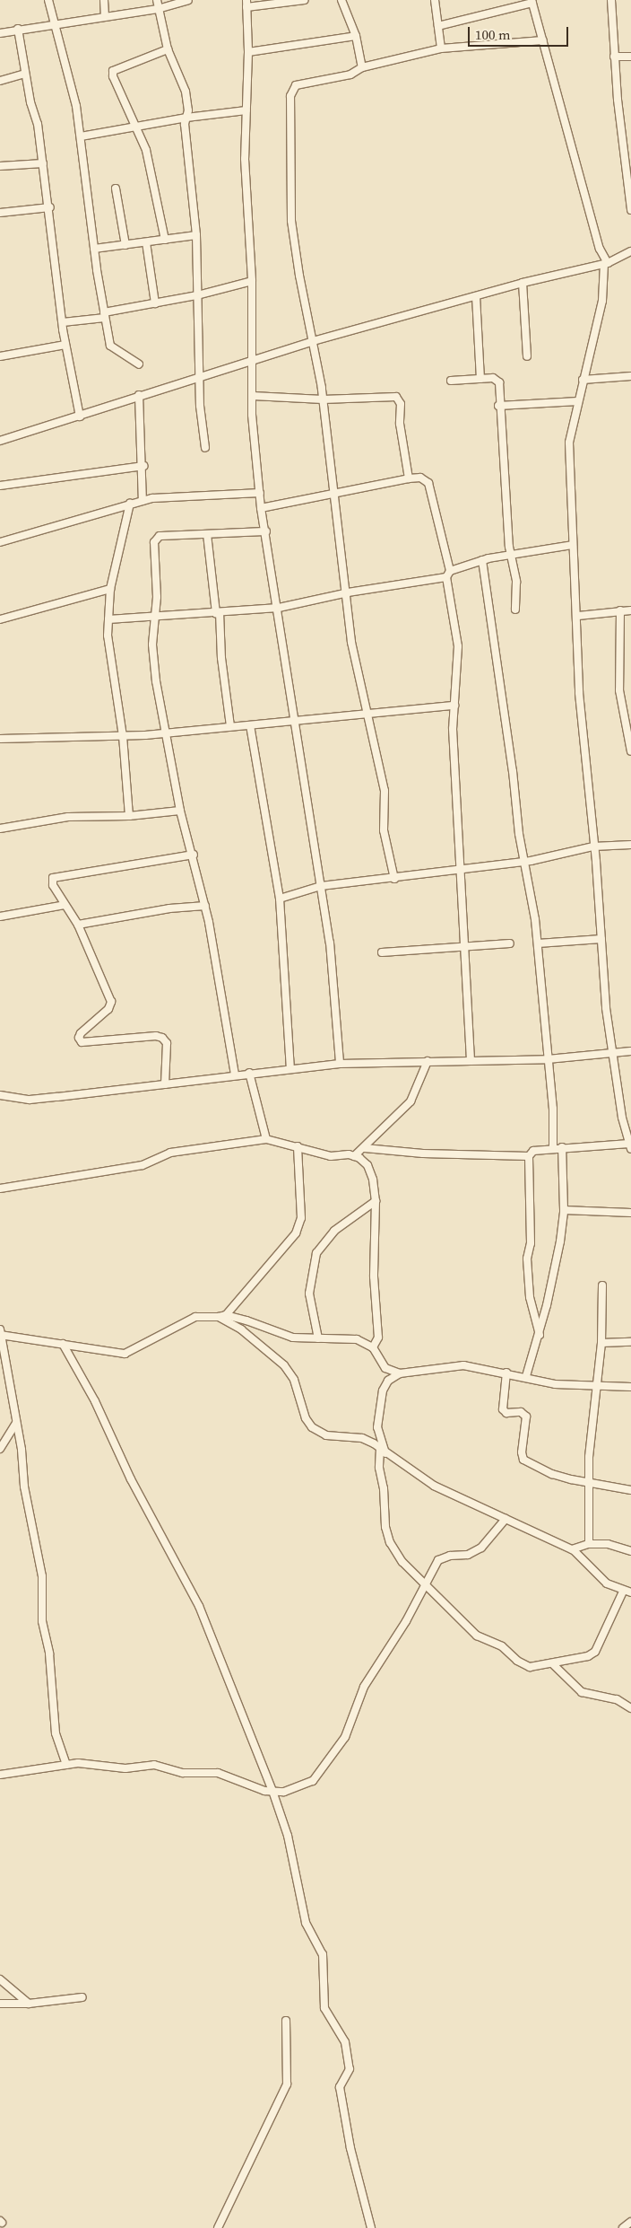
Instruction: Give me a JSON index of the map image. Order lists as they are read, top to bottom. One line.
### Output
{"scale_bar":"100 m"}
